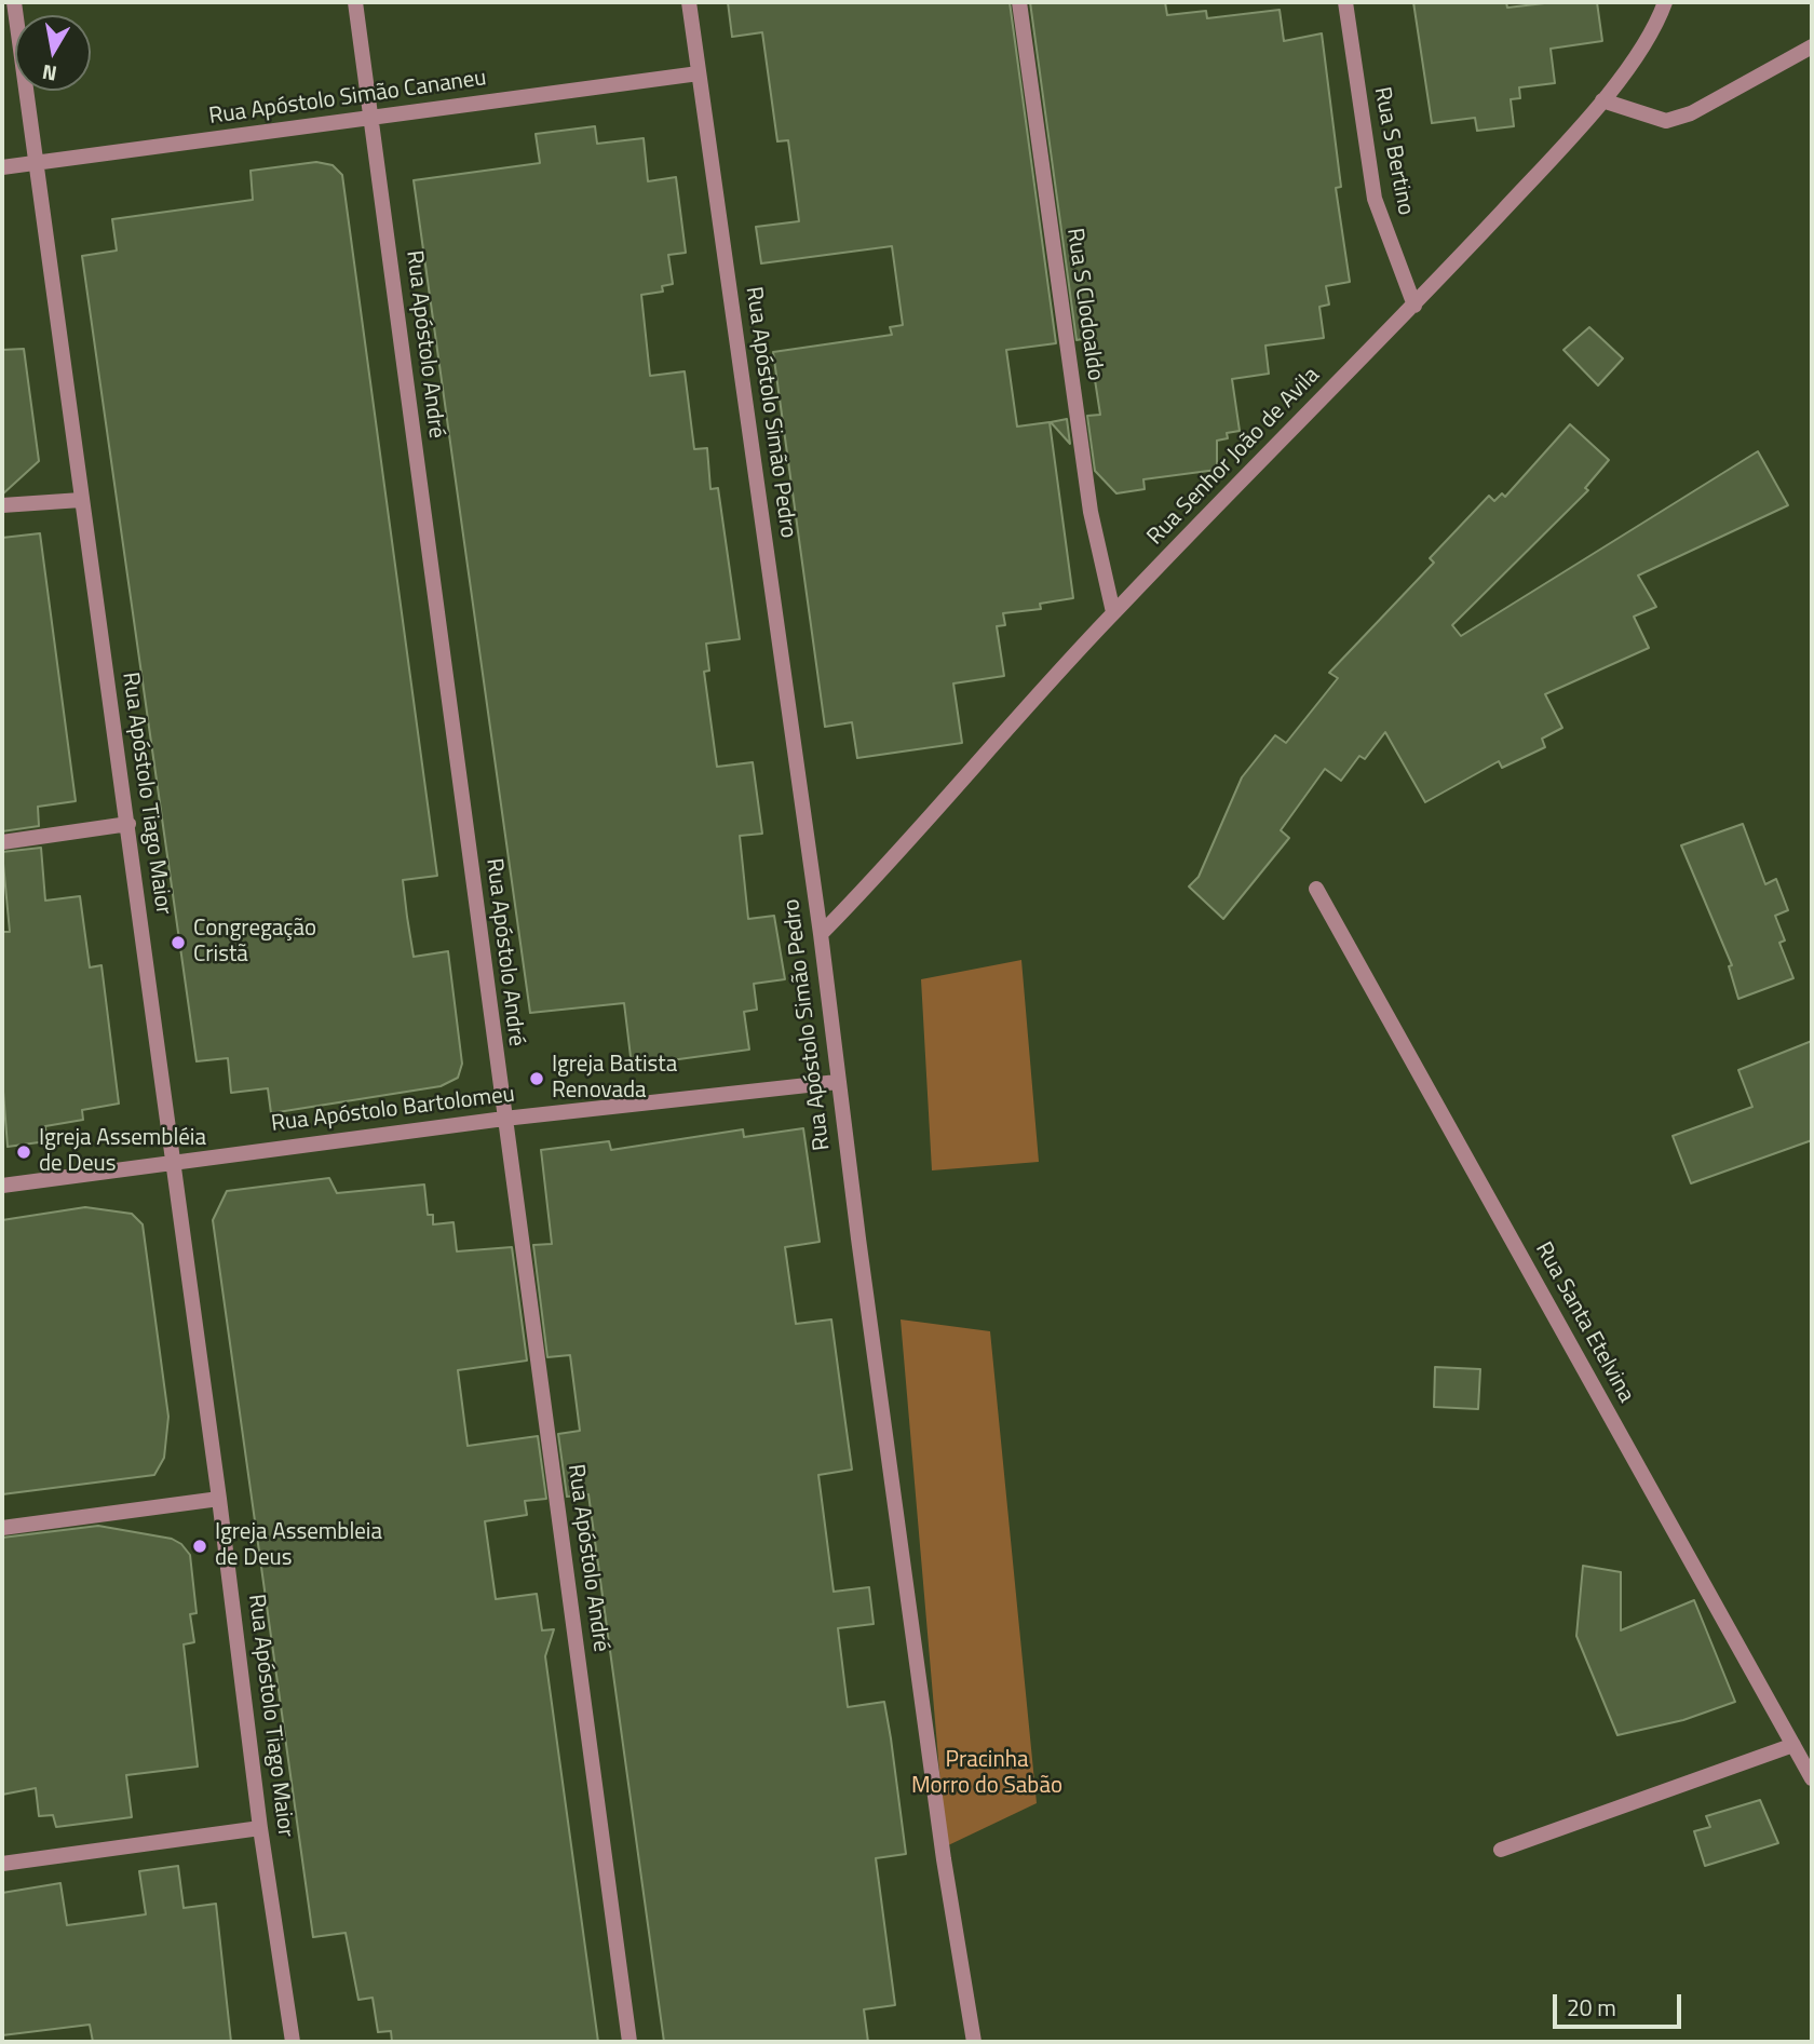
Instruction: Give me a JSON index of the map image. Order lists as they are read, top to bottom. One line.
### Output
{"streets":{"street":["Rua Apóstolo Simão Cananeu","Rua S Bertino","Rua S Clodoaldo","Rua Apóstolo André","Rua Apóstolo Simão Pedro","Rua Senhor João de Avila","Rua Apóstolo Tiago Maior","Rua Apóstolo Bartolomeu","Rua Santa Etelvina"]},"crossings":[["Rua Apóstolo Simão Cananeu","Rua Apóstolo André"],["Rua Apóstolo Simão Cananeu","Rua Apóstolo Simão Pedro"],["Rua Apóstolo Simão Cananeu","Rua Apóstolo Tiago Maior"],["Rua S Bertino","Rua Senhor João de Avila"],["Rua S Clodoaldo","Rua Senhor João de Avila"],["Rua Apóstolo André","Rua Apóstolo Bartolomeu"],["Rua Apóstolo Simão Pedro","Rua Senhor João de Avila"],["Rua Apóstolo Simão Pedro","Rua Apóstolo Bartolomeu"],["Rua Apóstolo Tiago Maior","Rua Apóstolo Bartolomeu"]],"parks":["Pracinha Morro do Sabão"],"places":["Congregação Cristã","Igreja Batista Renovada","Igreja Assembléia de Deus","Igreja Assembleia de Deus"],"scale_bar":"20 m","north":"bottom"}
